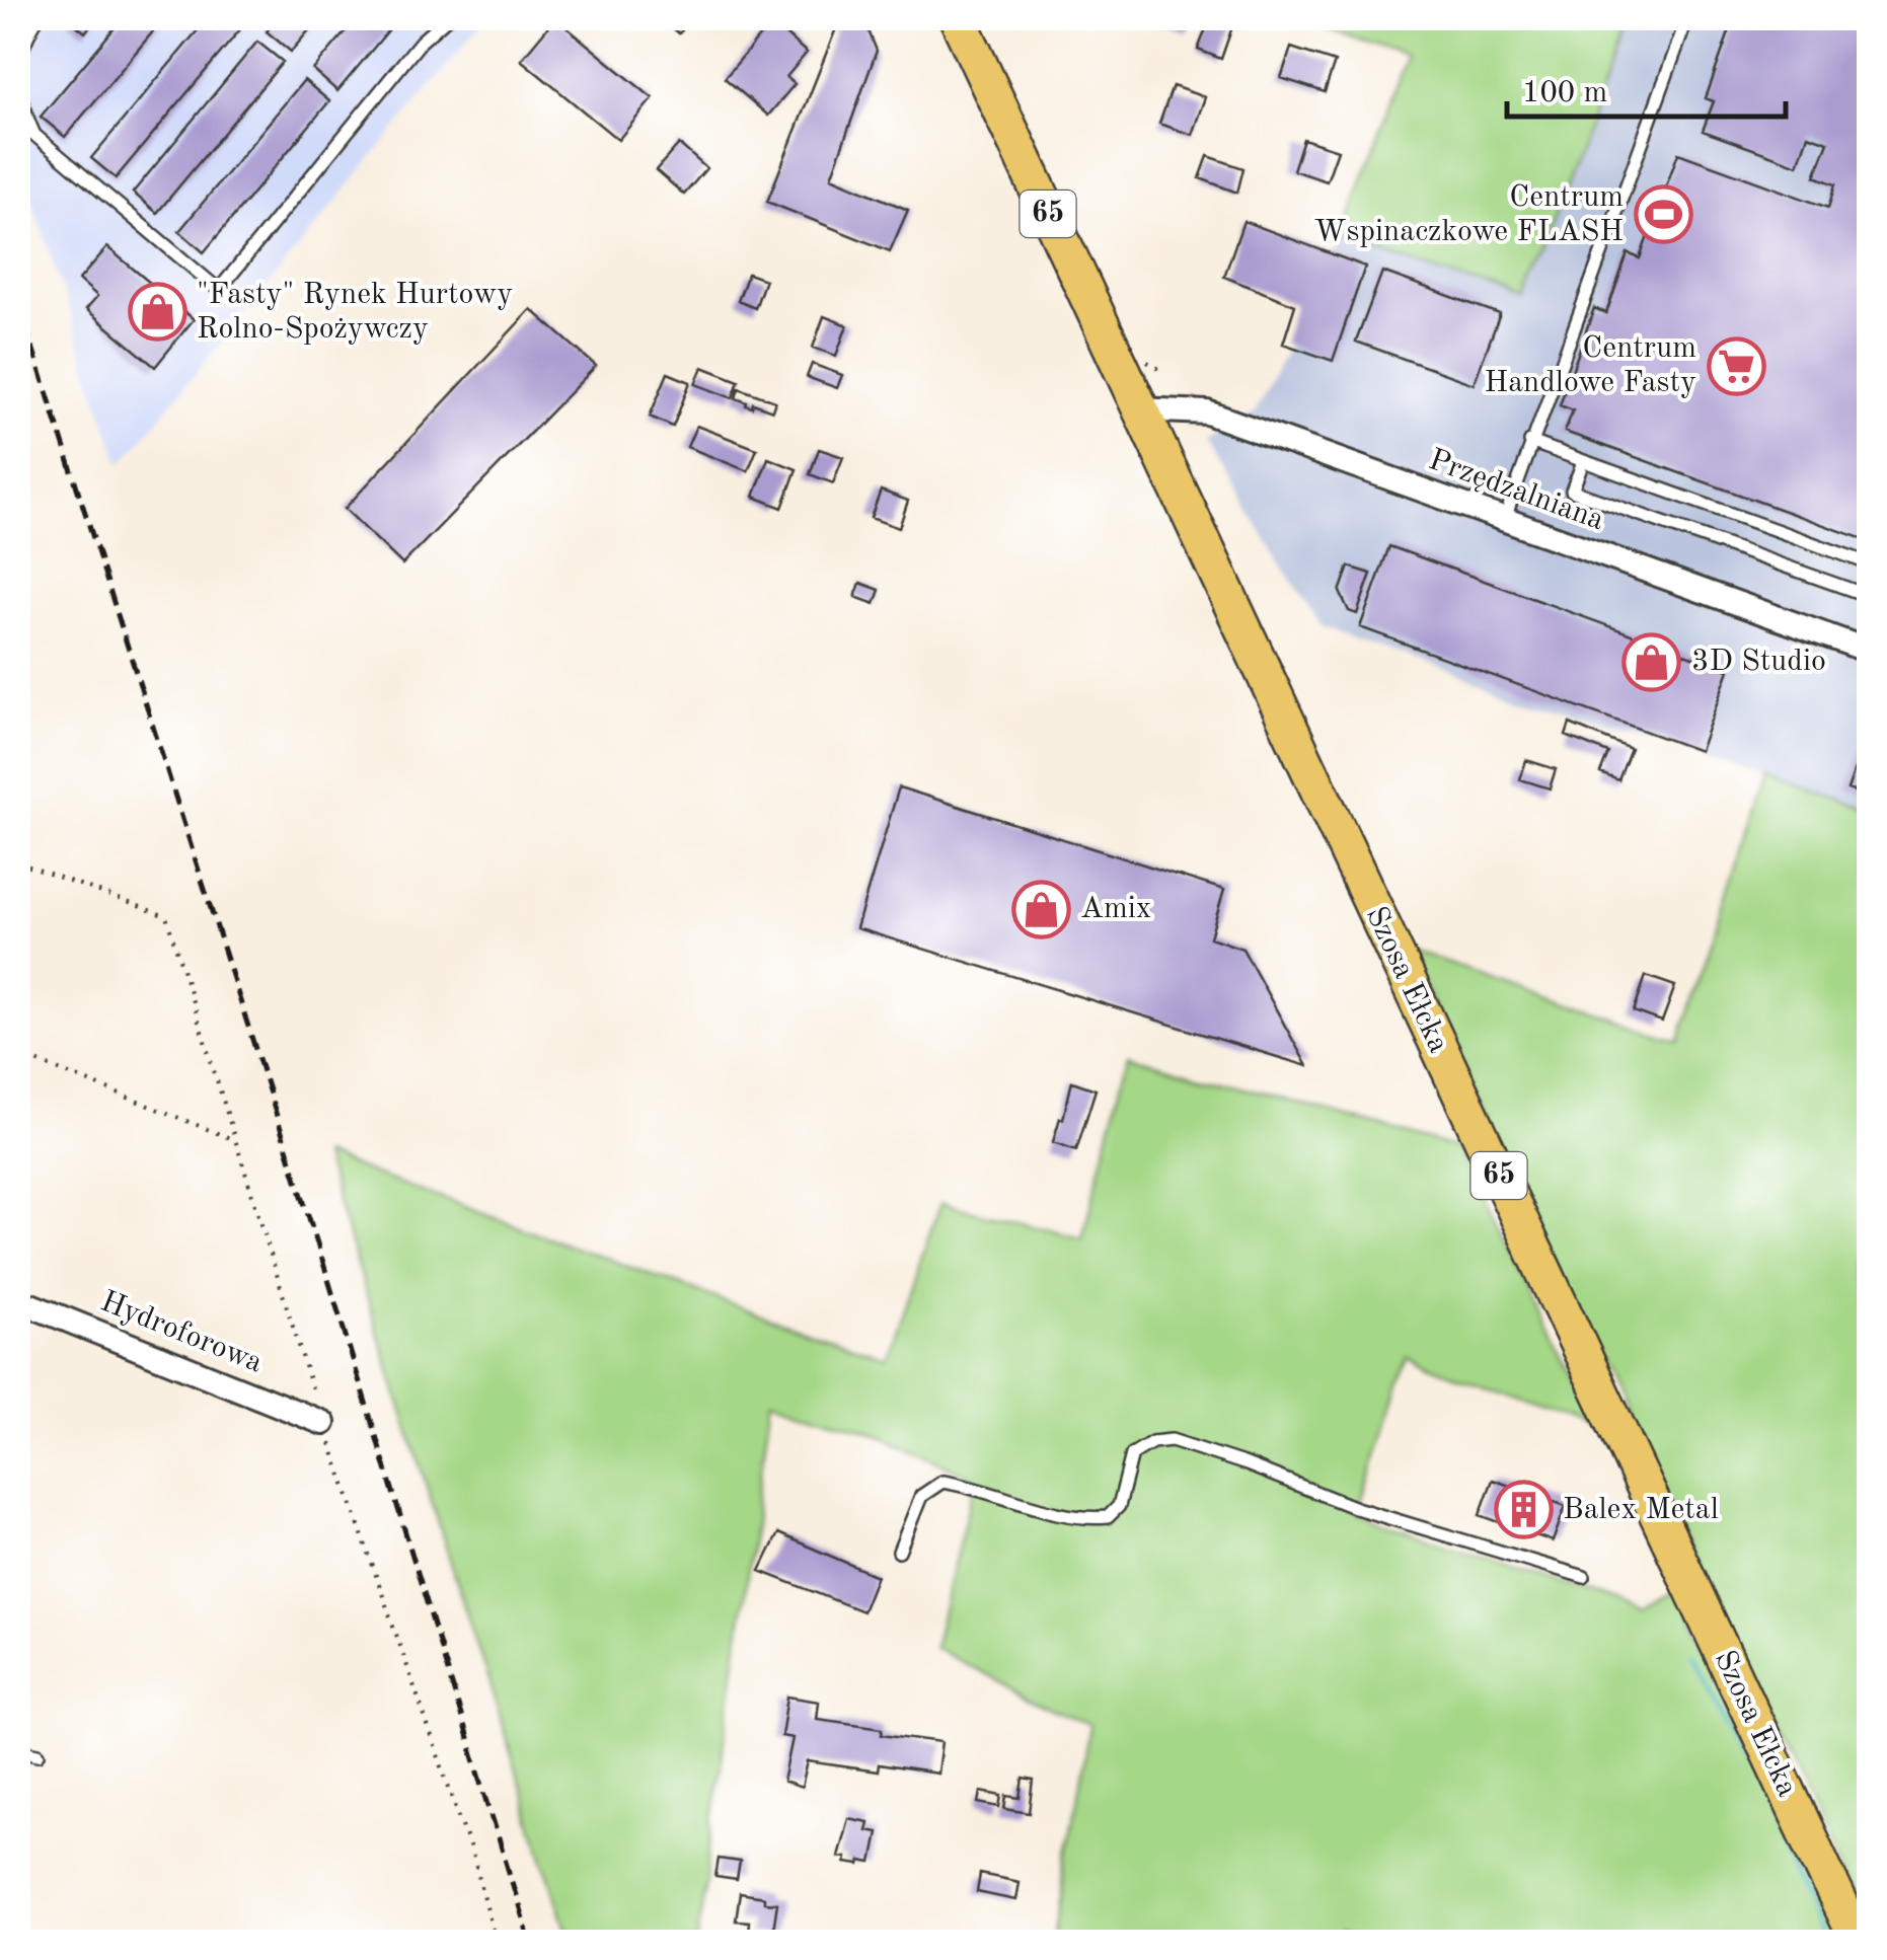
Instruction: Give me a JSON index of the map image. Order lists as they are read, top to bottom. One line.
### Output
{"streets":{"main road":["65","Szosa Ełcka"],"street":["Przędzalniana","Hydroforowa"]},"crossings":[["Przędzalniana","Szosa Ełcka"]],"places":{"sports":["Centrum Wspinaczkowe FLASH"],"shop":["\"Fasty\" Rynek Hurtowy Rolno-Spożywczy","3D Studio","Amix"],"supermarket":["Centrum Handlowe Fasty"],"building":["Balex Metal"]},"scale_bar":"100 m"}
